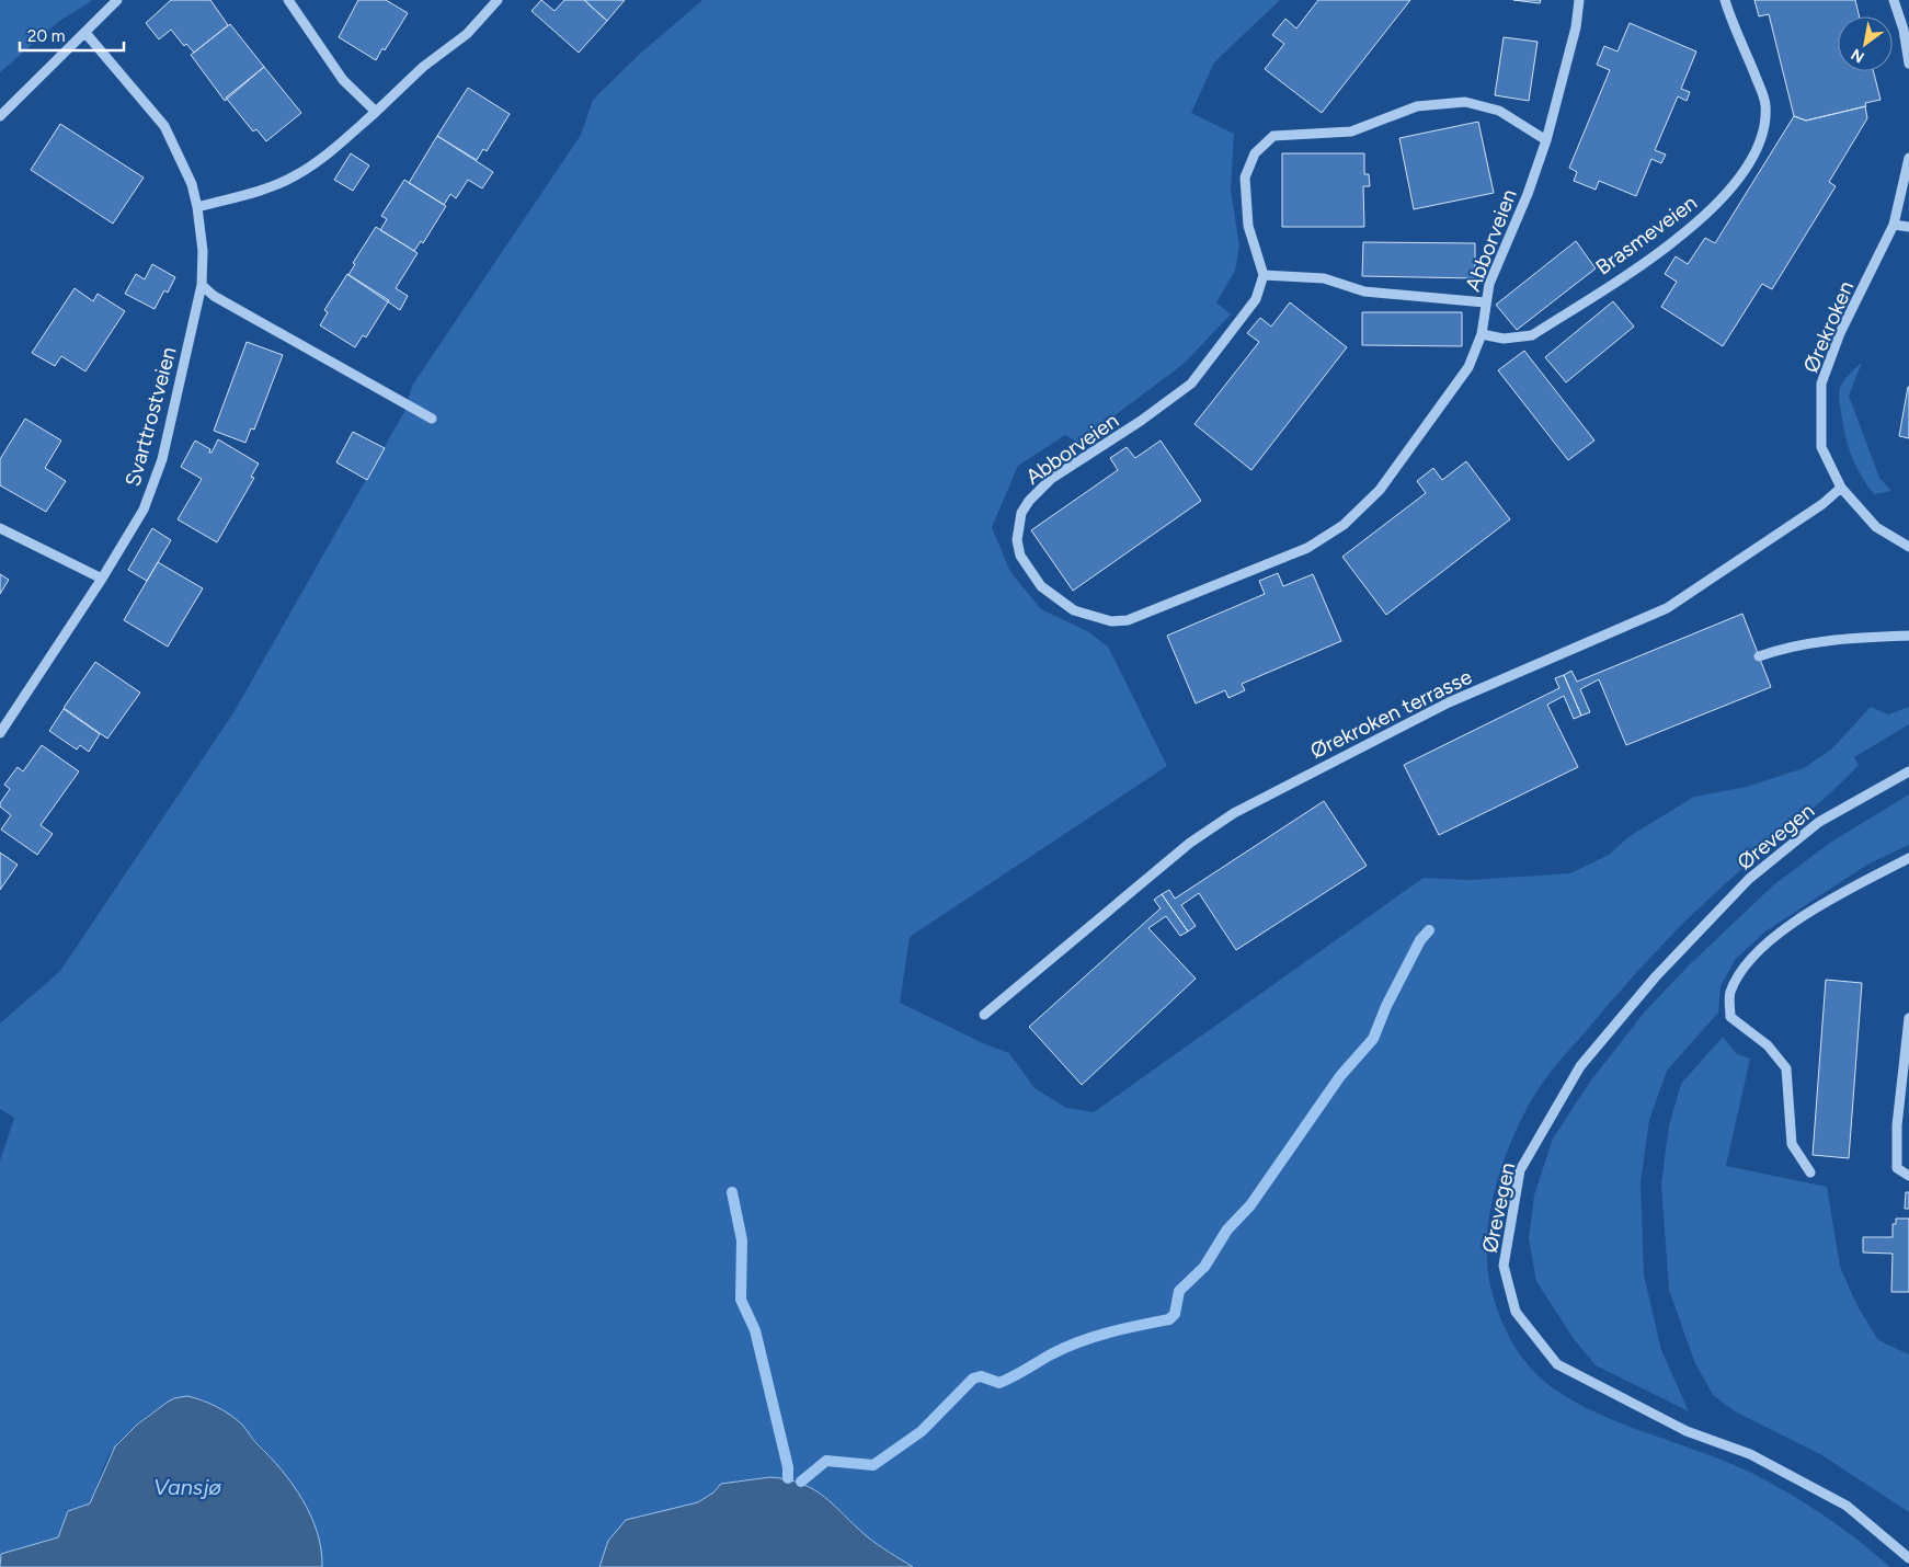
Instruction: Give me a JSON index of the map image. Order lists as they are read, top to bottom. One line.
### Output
{"streets":{"street":["Brasmeveien","Abborveien","Ørekroken","Svarttrostveien","Ørekroken terrasse","Ørevegen"]},"crossings":[["Brasmeveien","Abborveien"],["Ørekroken","Ørekroken terrasse"]],"water":["Vansjø"],"scale_bar":"20 m","north":"bottom left"}
